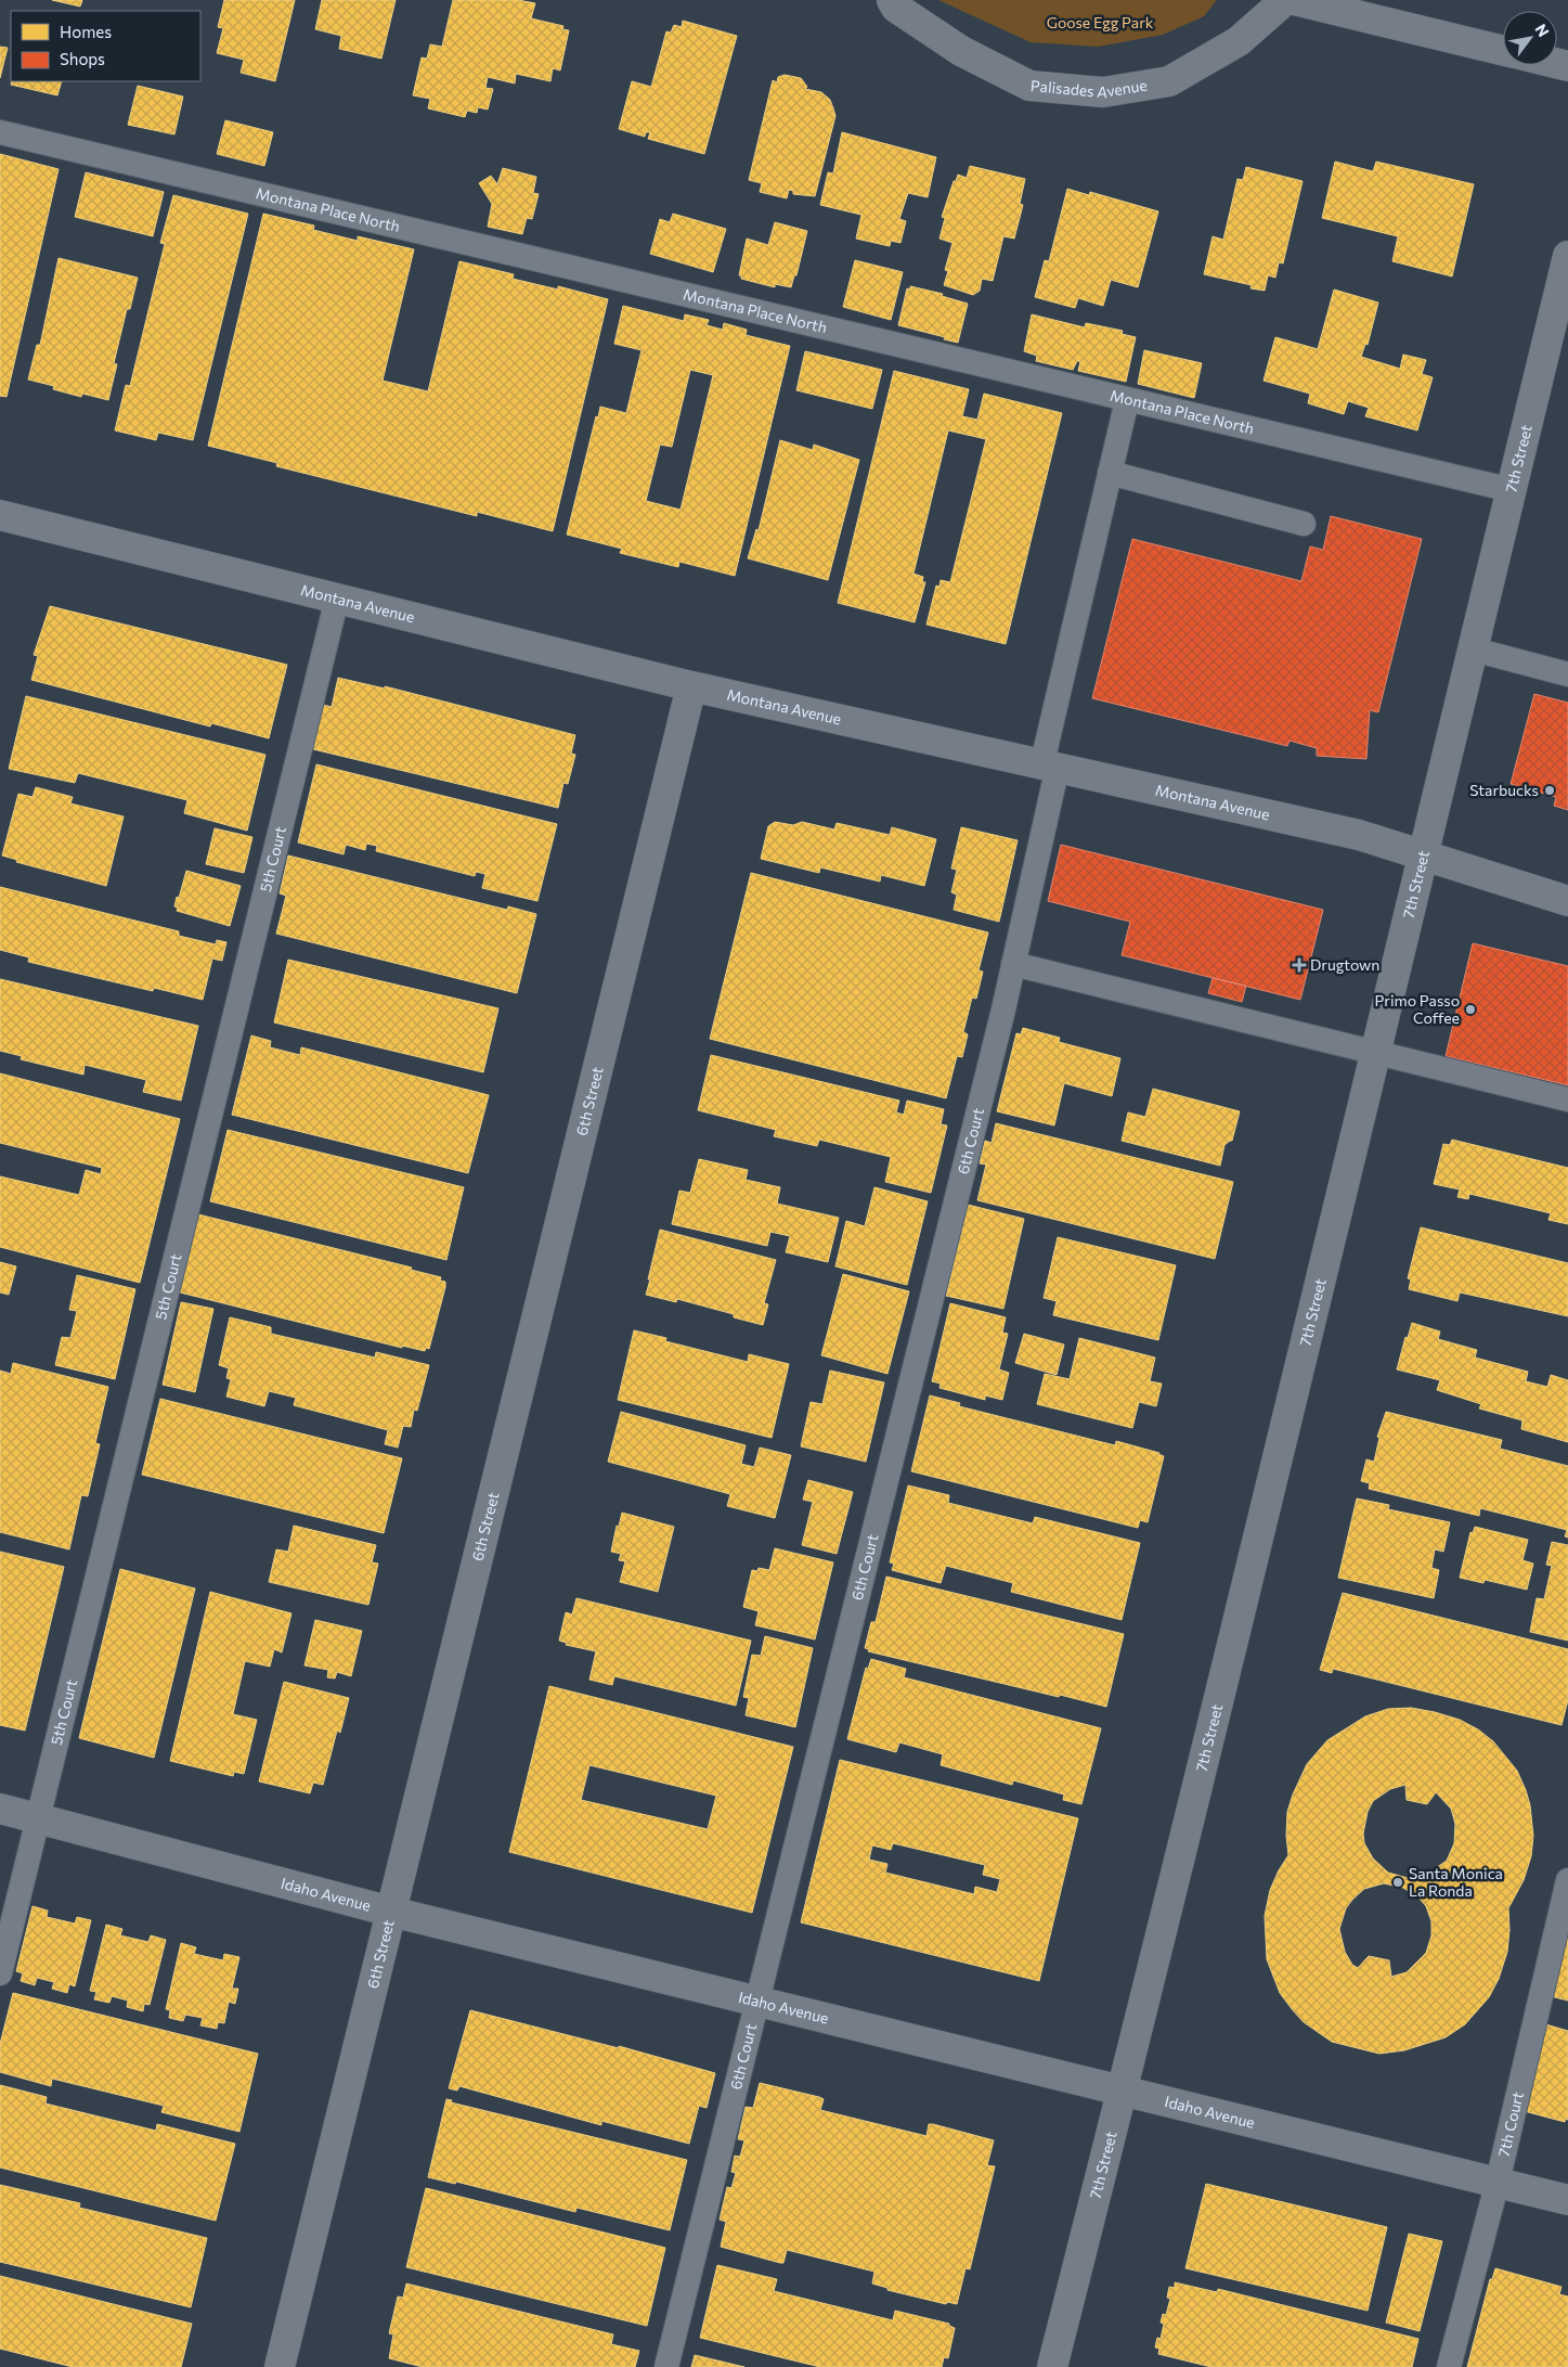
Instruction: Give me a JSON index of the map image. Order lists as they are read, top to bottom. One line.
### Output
{"streets":{"street":["Palisades Avenue","7th Street","Montana Avenue","6th Street","Idaho Avenue"],"lane":["Montana Place North","5th Court","6th Court","7th Court"]},"crossings":[["Montana Place North","7th Street"],["Montana Place North","6th Court"],["7th Street","Montana Avenue"],["7th Street","Idaho Avenue"],["Montana Avenue","5th Court"],["Montana Avenue","6th Street"],["Montana Avenue","6th Court"],["5th Court","Idaho Avenue"],["6th Street","Idaho Avenue"],["6th Court","Idaho Avenue"],["Idaho Avenue","7th Court"]],"parks":["Goose Egg Park"],"places":{"other":["Starbucks","Primo Passo Coffee","Santa Monica La Ronda"],"health":["Drugtown"]},"legend":["Homes","Shops"],"north":"top right"}
